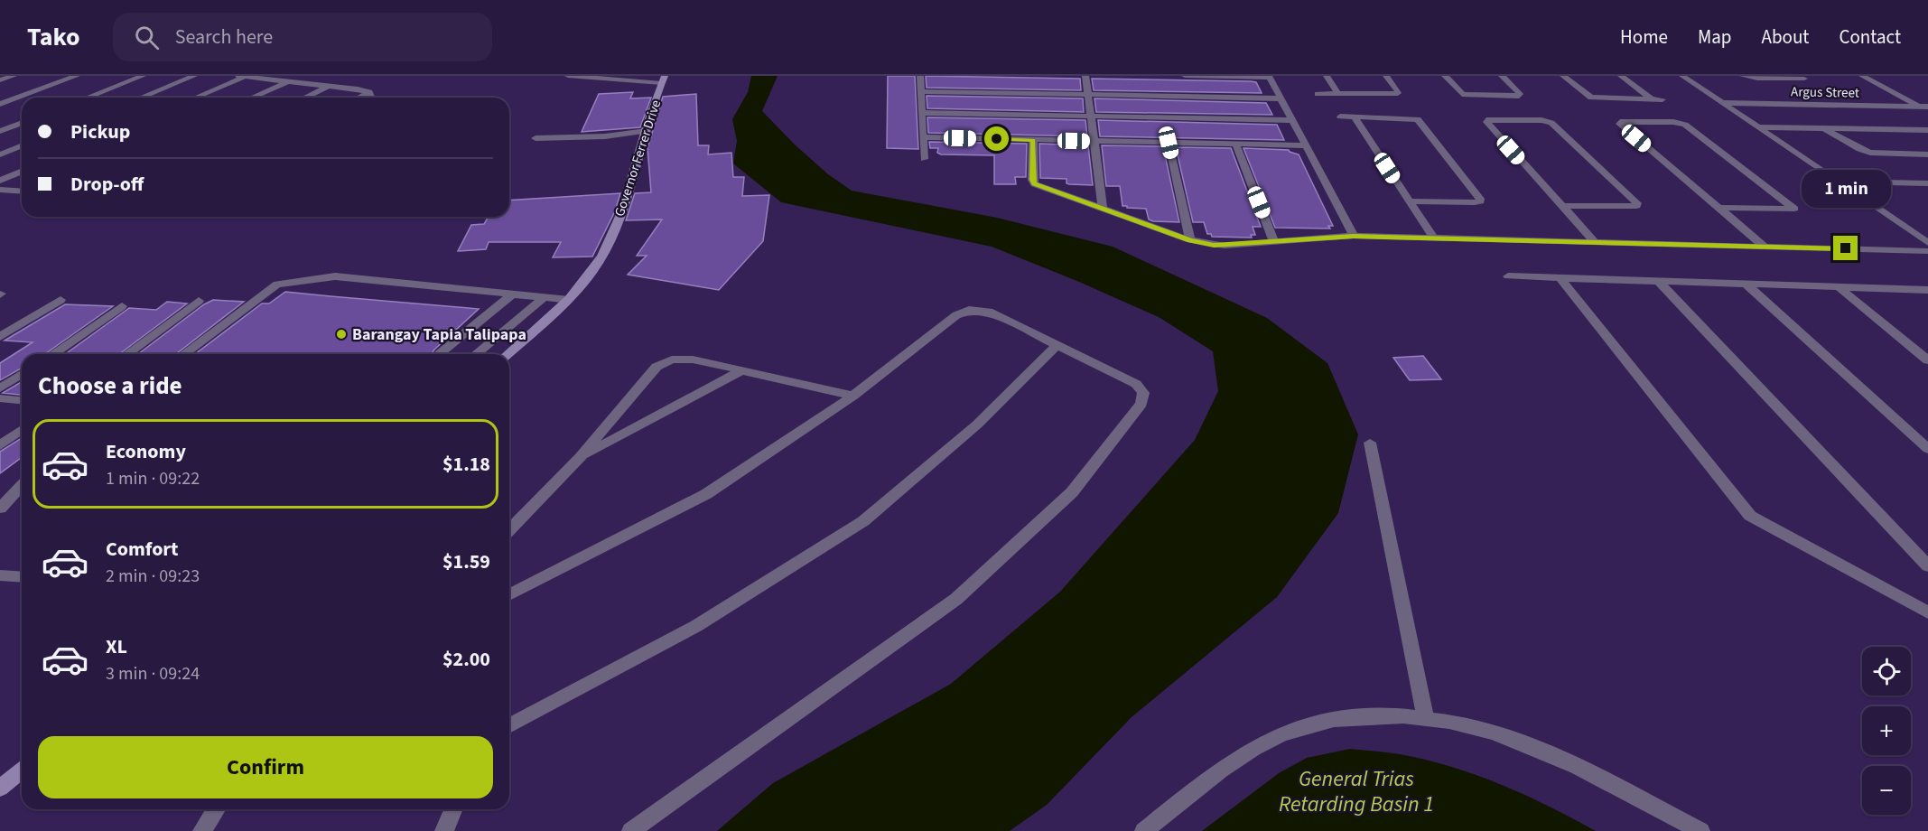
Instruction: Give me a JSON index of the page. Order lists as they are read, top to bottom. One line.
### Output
{"streets":{"main road":["Governor Ferrer Drive"],"street":["Argus Street"]},"water":["General Trias Retarding Basin 1"],"places":["Barangay Tapia Talipapa"],"page":{"header":"Tako","search":"Search here","nav":["Home","Map","About","Contact"],"banner":["Pickup","Drop-off"],"bubble":"1 min","heading":"Choose a ride","list":[{"name":"Economy","note":"1 min · 09:22","value":"$1.18"},{"name":"Comfort","note":"2 min · 09:23","value":"$1.59"},{"name":"XL","note":"3 min · 09:24","value":"$2.00"}],"map_buttons":["+","−"],"buttons":"Confirm"}}
